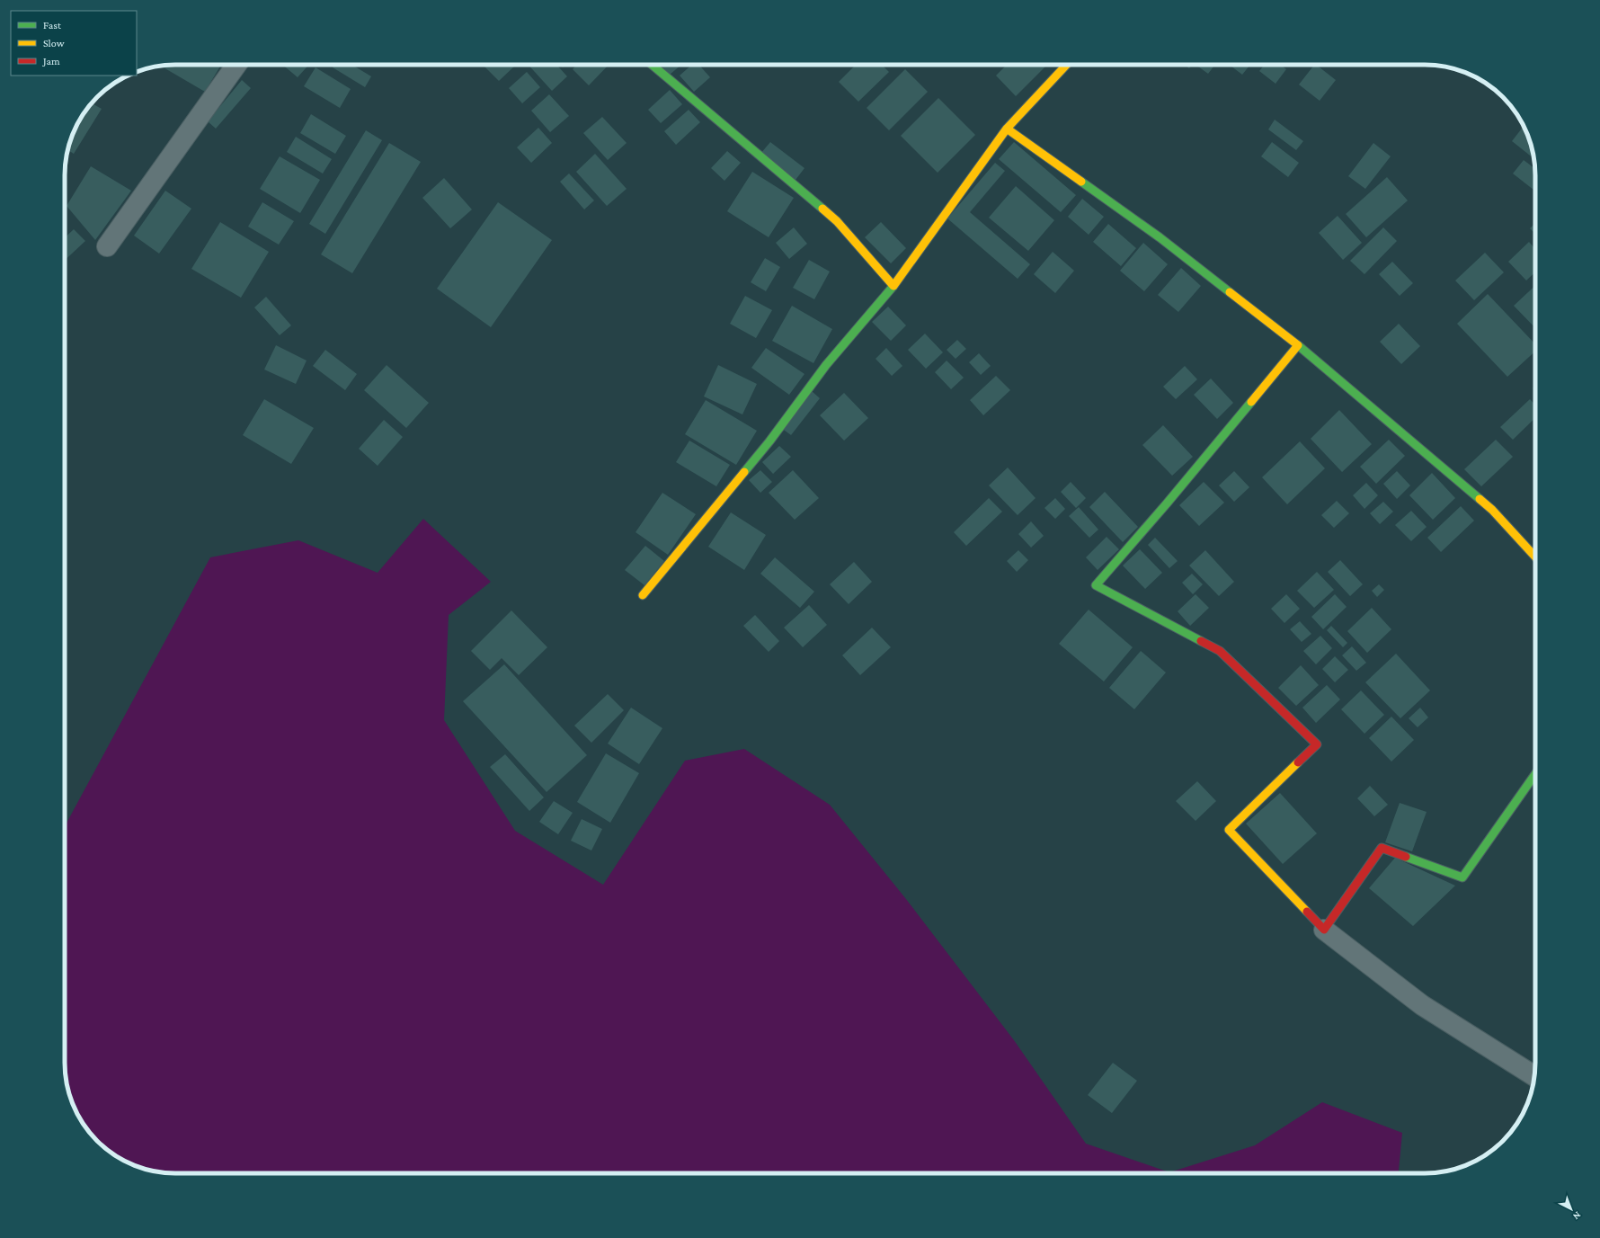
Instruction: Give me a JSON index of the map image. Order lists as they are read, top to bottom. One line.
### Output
{"legend":["Fast","Slow","Jam"],"north":"bottom right"}
